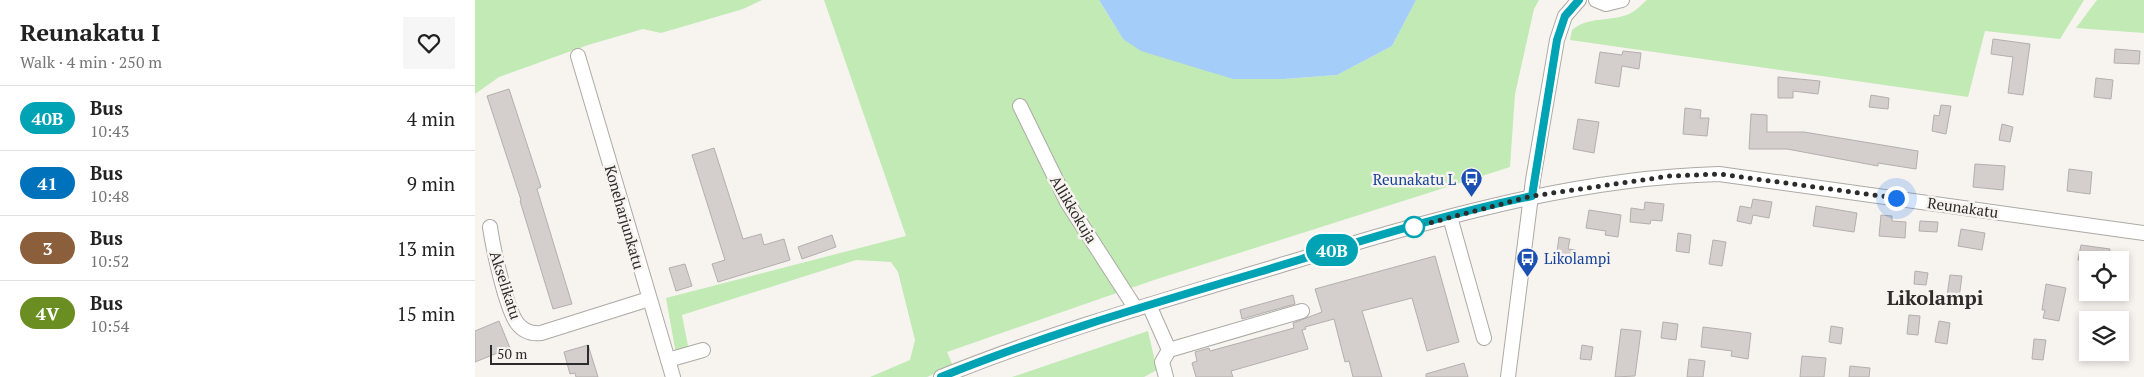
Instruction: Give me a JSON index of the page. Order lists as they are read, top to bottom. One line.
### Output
{"streets":{"street":["Reunakatu","Allikkokuja","Koneharjunkatu","Akselikatu"]},"crossings":[["Reunakatu","Allikkokuja"],["Koneharjunkatu","Akselikatu"]],"districts":["Likolampi"],"places":{"bus stop":["Reunakatu L","Likolampi"]},"lines":["bus line 40B"],"scale_bar":"50 m","page":{"heading":["Reunakatu I","Walk · 4 min · 250 m"],"on_map":"40B","list":[{"mark":"40B","name":"Bus","note":"10:43","value":"4 min"},{"mark":"41","name":"Bus","note":"10:48","value":"9 min"},{"mark":"3","name":"Bus","note":"10:52","value":"13 min"},{"mark":"4V","name":"Bus","note":"10:54","value":"15 min"}],"scale":"50 m"}}
